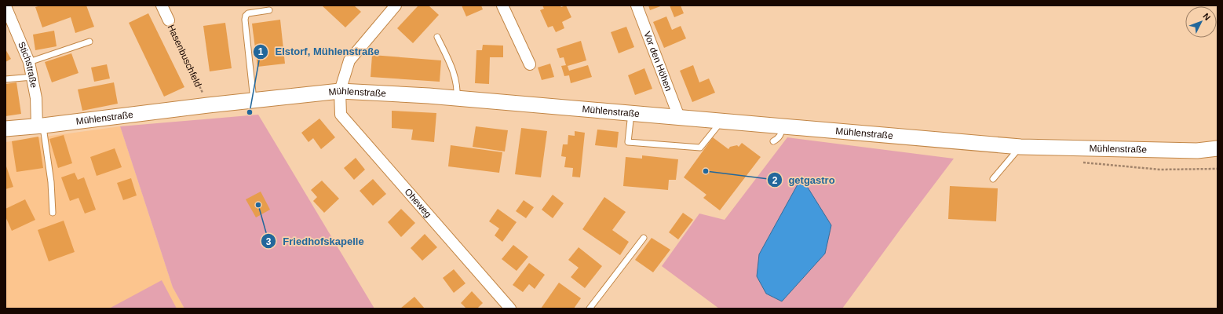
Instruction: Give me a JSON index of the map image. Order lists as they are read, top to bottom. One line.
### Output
{"streets":{"main road":["Mühlenstraße"],"street":["Hasenbuschfeld","Vor den Höhen","Stichstraße","Oheweg"]},"crossings":[["Hasenbuschfeld","Mühlenstraße"],["Vor den Höhen","Mühlenstraße"],["Stichstraße","Mühlenstraße"],["Mühlenstraße","Oheweg"]],"places":["Elstorf, Mühlenstraße","getgastro","Friedhofskapelle"],"north":"top right"}
